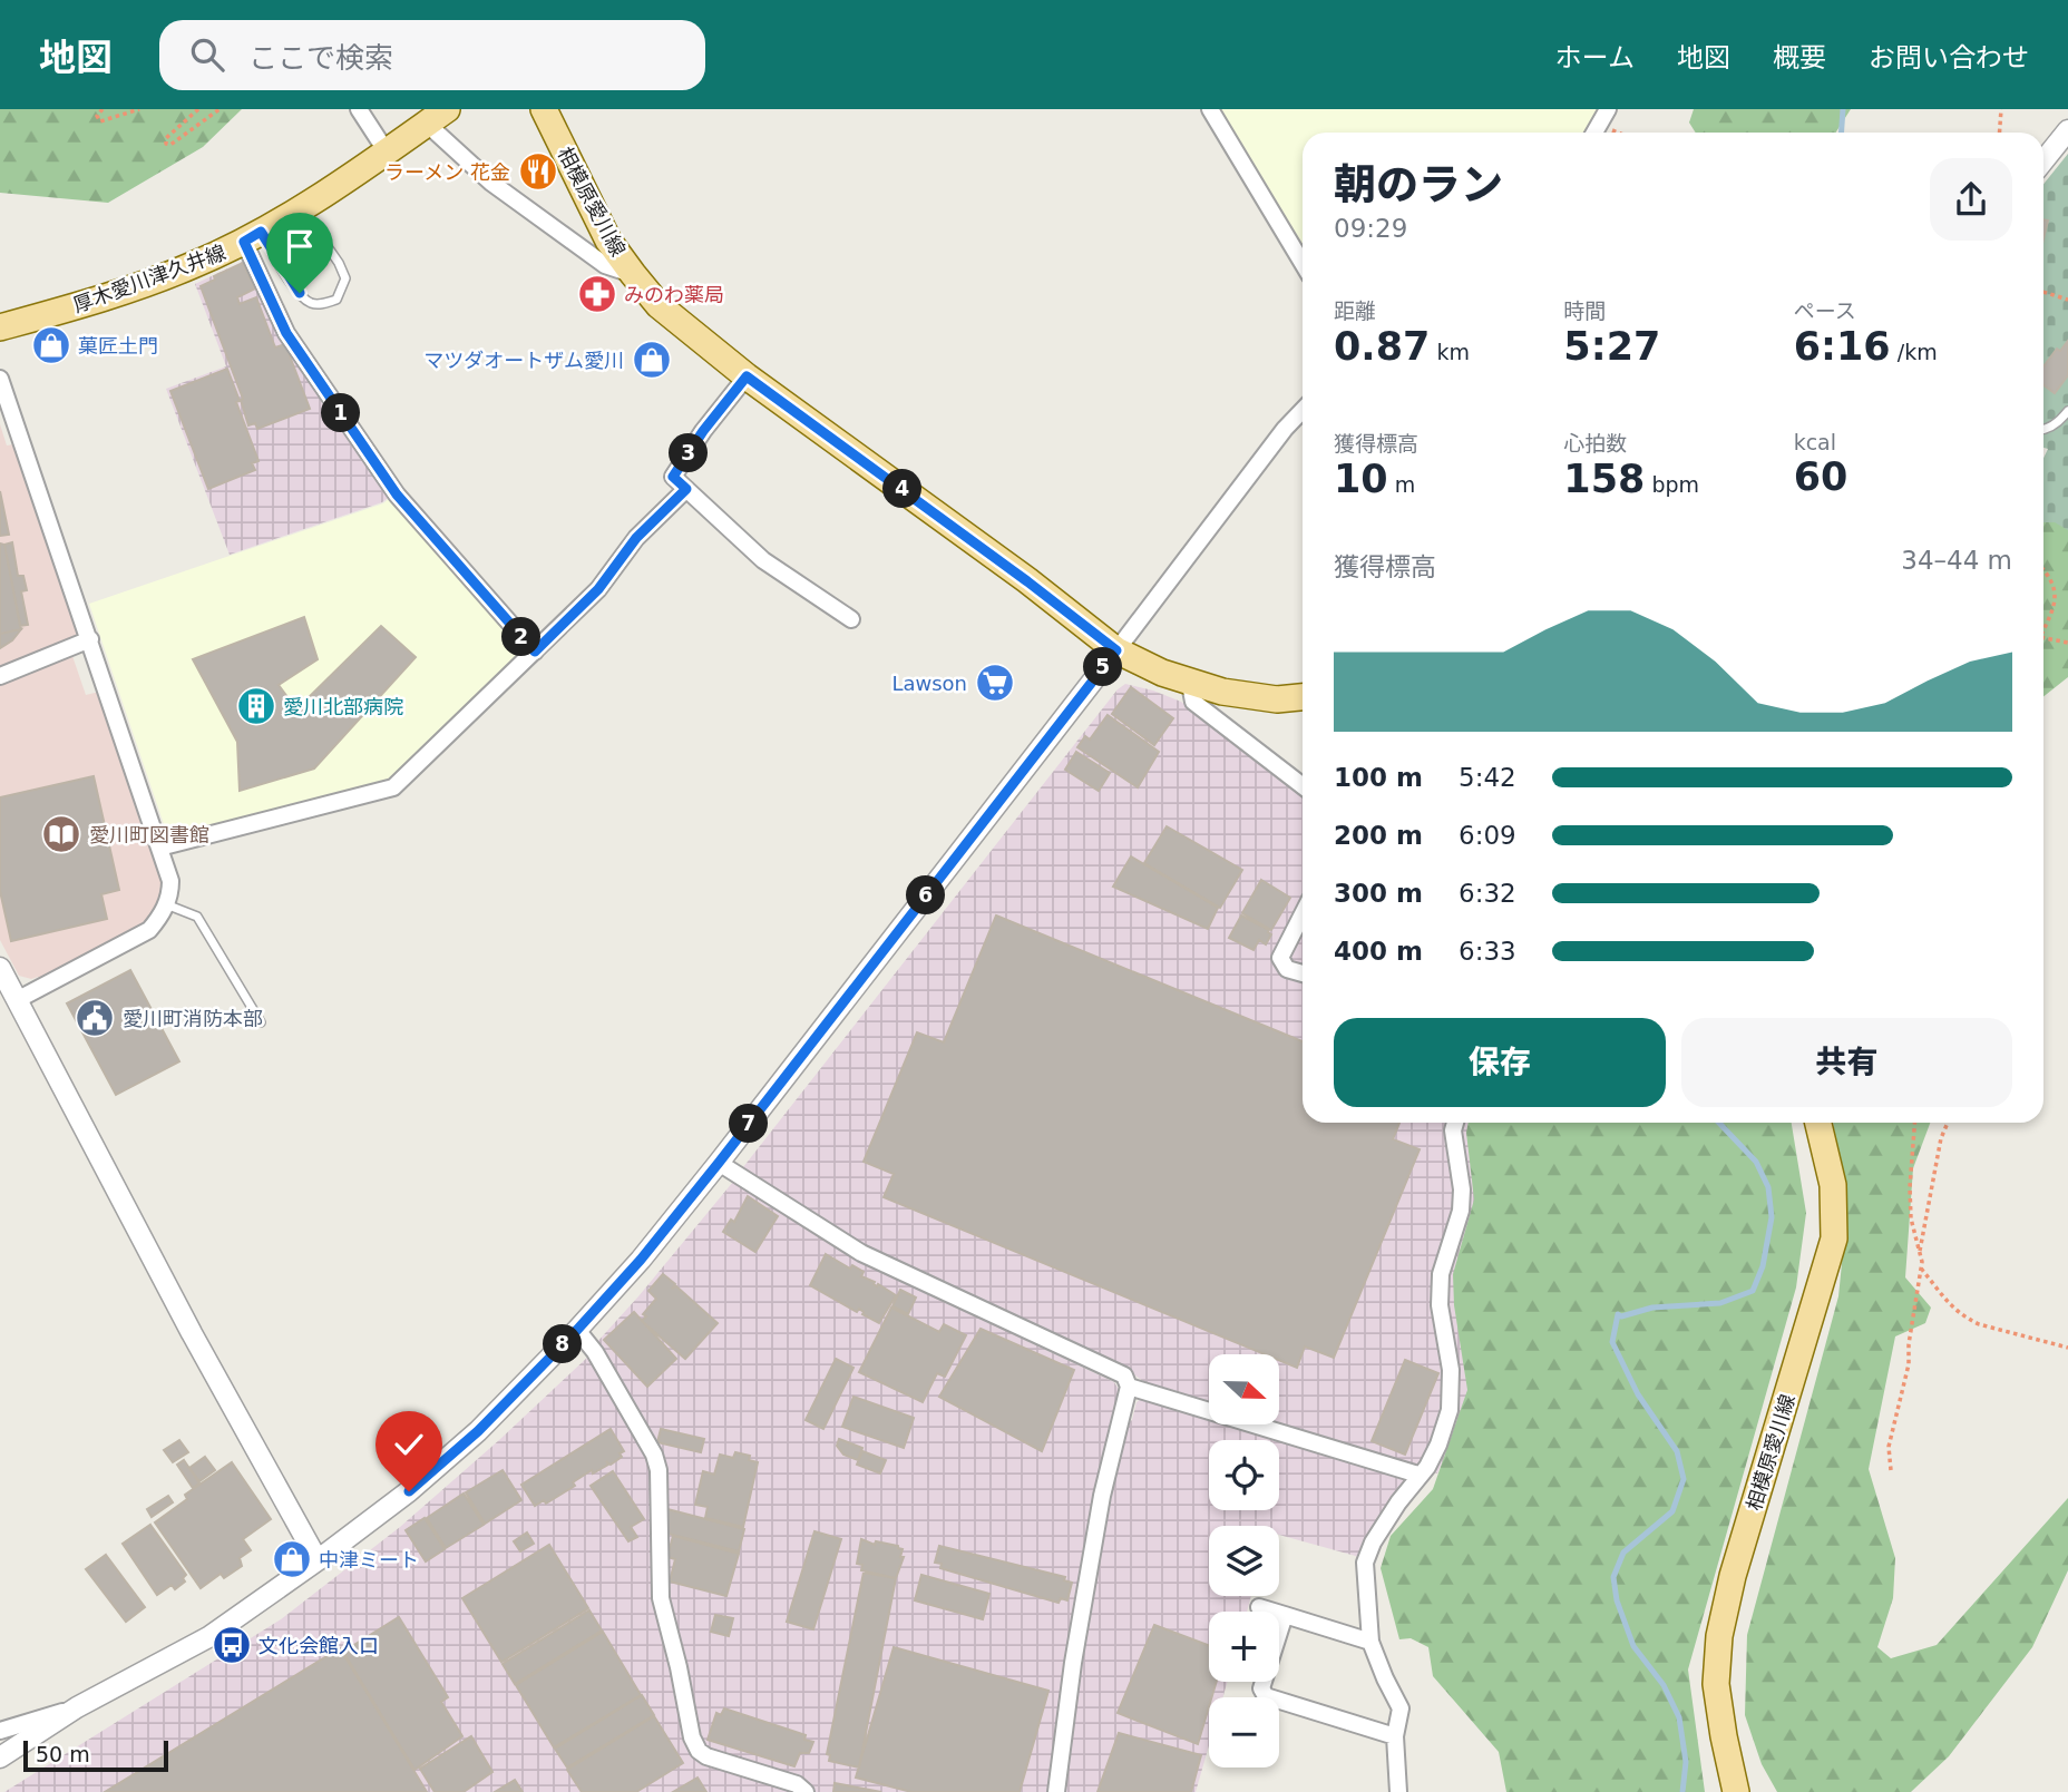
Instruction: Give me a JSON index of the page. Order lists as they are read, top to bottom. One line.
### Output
{"streets":{"main road":["相模原愛川線","厚木愛川津久井線"]},"places":{"restaurant":["ラーメン 花金"],"pharmacy":["みのわ薬局"],"shop":["菓匠土門","マツダオートザム愛川","中津ミート"],"supermarket":["Lawson"],"building":["愛川北部病院"],"library":["愛川町図書館"],"public building":["愛川町消防本部"],"bus stop":["文化会館入口"]},"scale_bar":"50 m","north":"right","page":{"header":"地図","search":"ここで検索","nav":["ホーム","地図","概要","お問い合わせ"],"heading":["朝のラン","09:29"],"stats":[["距離","0.87 km"],["時間","5:27"],["ペース","6:16 /km"],["獲得標高","10 m"],["心拍数","158 bpm"],["kcal","60"]],"pins":["1","3","4","2","5","6","7","8"],"chart":["獲得標高","34–44 m"],"list":[{"name":"100 m","note":"5:42"},{"name":"200 m","note":"6:09"},{"name":"300 m","note":"6:32"},{"name":"400 m","note":"6:33"}],"buttons":["保存","共有"],"map_buttons":["+","−"],"scale":"50 m"}}
